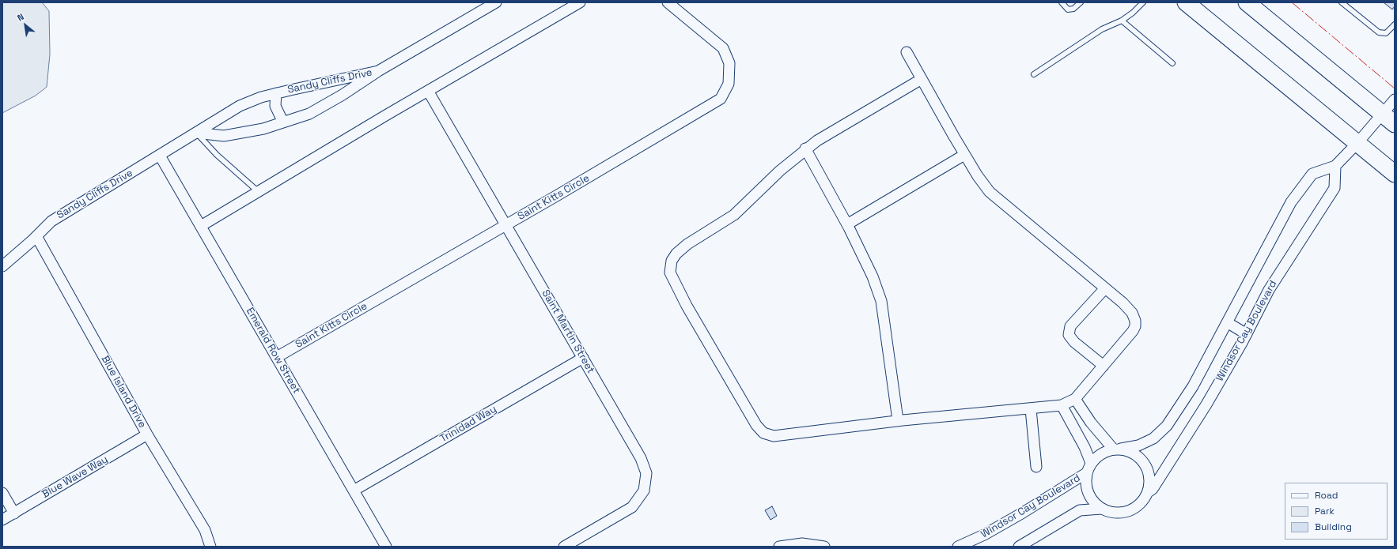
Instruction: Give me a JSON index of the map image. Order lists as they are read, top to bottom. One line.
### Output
{"streets":{"street":["Sandy Cliffs Drive","Saint Kitts Circle","Windsor Cay Boulevard","Saint Martin Street","Emerald Row Street","Blue Island Drive","Trinidad Way","Blue Wave Way"]},"crossings":[["Sandy Cliffs Drive","Emerald Row Street"],["Sandy Cliffs Drive","Blue Island Drive"],["Saint Kitts Circle","Saint Martin Street"],["Saint Kitts Circle","Emerald Row Street"],["Saint Martin Street","Trinidad Way"],["Emerald Row Street","Trinidad Way"],["Blue Island Drive","Blue Wave Way"]],"legend":["Road","Park","Building"],"north":"top left"}
